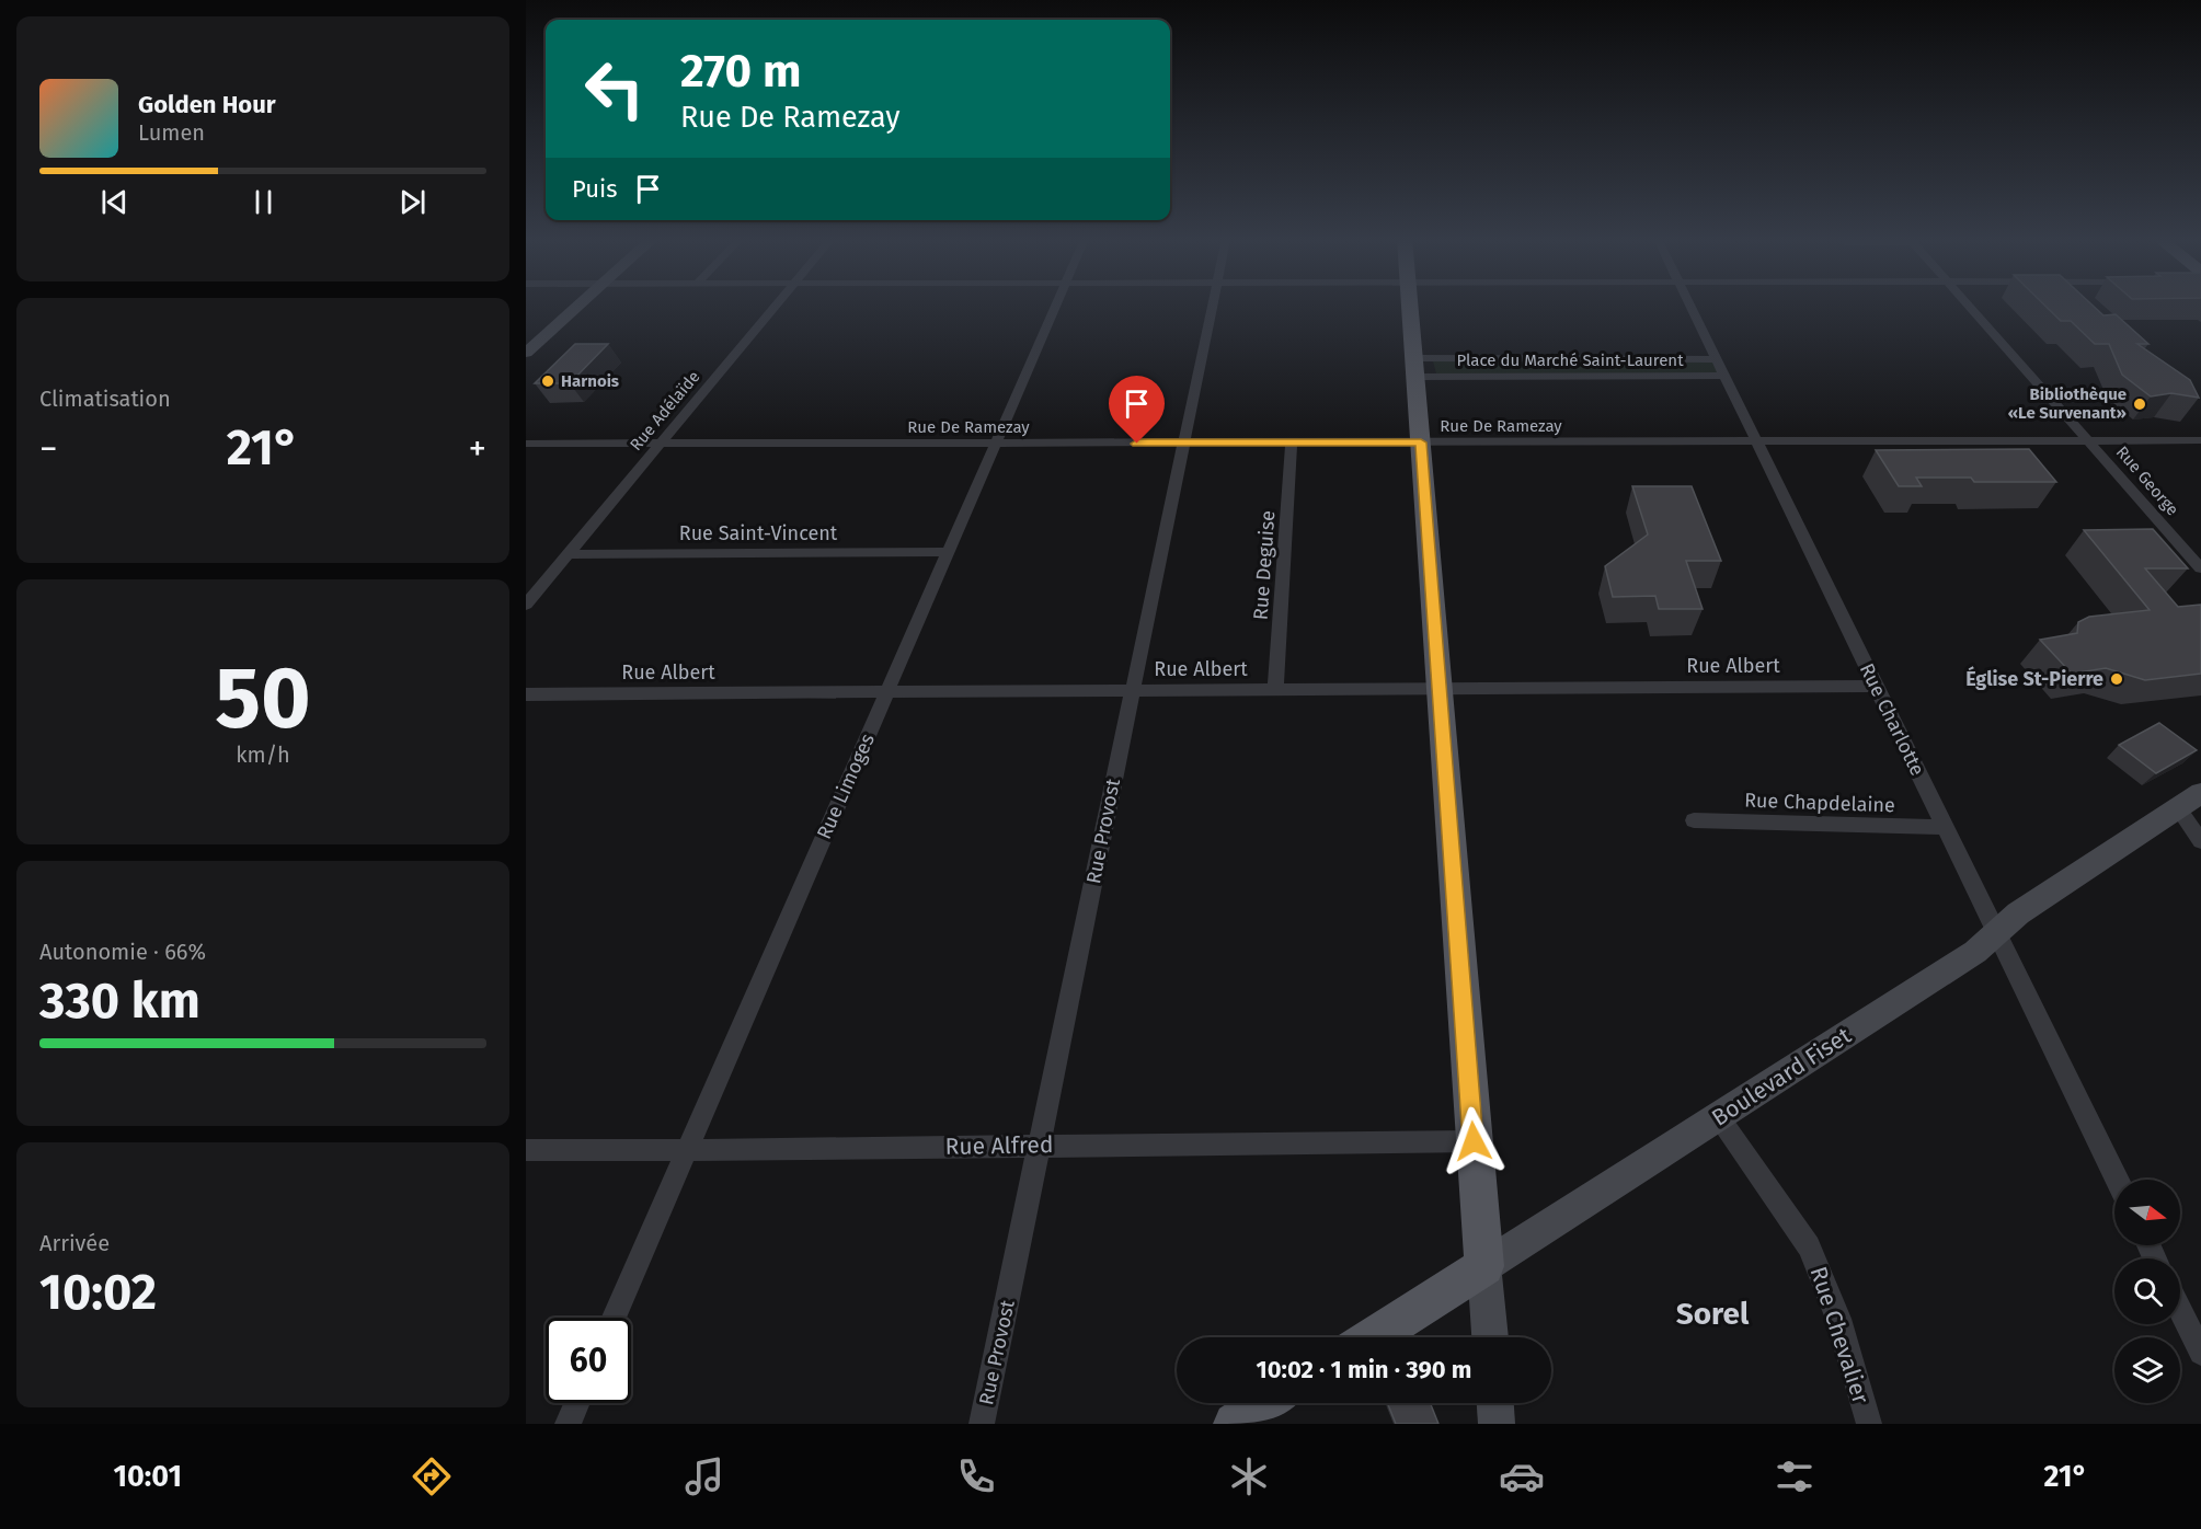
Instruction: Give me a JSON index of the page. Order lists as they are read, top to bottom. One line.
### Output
{"streets":{"main road":["Boulevard Fiset"],"street":["Place du Marché Saint-Laurent","Rue Adélaïde","Rue De Ramezay","Rue George","Rue Saint-Vincent","Rue Deguise","Rue Albert","Rue Charlotte","Rue Limoges","Rue Chapdelaine","Rue Provost","Rue Alfred","Rue Chevalier"]},"crossings":[["Place du Marché Saint-Laurent","Rue Charlotte"],["Rue Adélaïde","Rue De Ramezay"],["Rue Adélaïde","Rue Saint-Vincent"],["Rue De Ramezay","Rue George"],["Rue De Ramezay","Rue Deguise"],["Rue De Ramezay","Rue Charlotte"],["Rue De Ramezay","Rue Limoges"],["Rue De Ramezay","Rue Provost"],["Rue Saint-Vincent","Rue Limoges"],["Rue Deguise","Rue Albert"],["Rue Albert","Rue Charlotte"],["Rue Albert","Rue Limoges"],["Rue Albert","Rue Provost"],["Rue Charlotte","Rue Chapdelaine"],["Rue Charlotte","Boulevard Fiset"],["Rue Limoges","Rue Alfred"],["Rue Provost","Rue Alfred"],["Boulevard Fiset","Rue Chevalier"]],"districts":["Sorel"],"places":["Harnois","Bibliothèque «Le Survenant»","Église St-Pierre"],"north":"right","page":{"turn":["270 m","Rue De Ramezay"],"song":["Golden Hour","Lumen"],"then":"Puis","tile":["Climatisation",["50","km/h"],["Autonomie · 66%","330 km"],["Arrivée","10:02"]],"heat":["−","21°","+"],"limit":"60","trip":"10:02 · 1 min · 390 m","tabs":["10:01","21°"]}}
